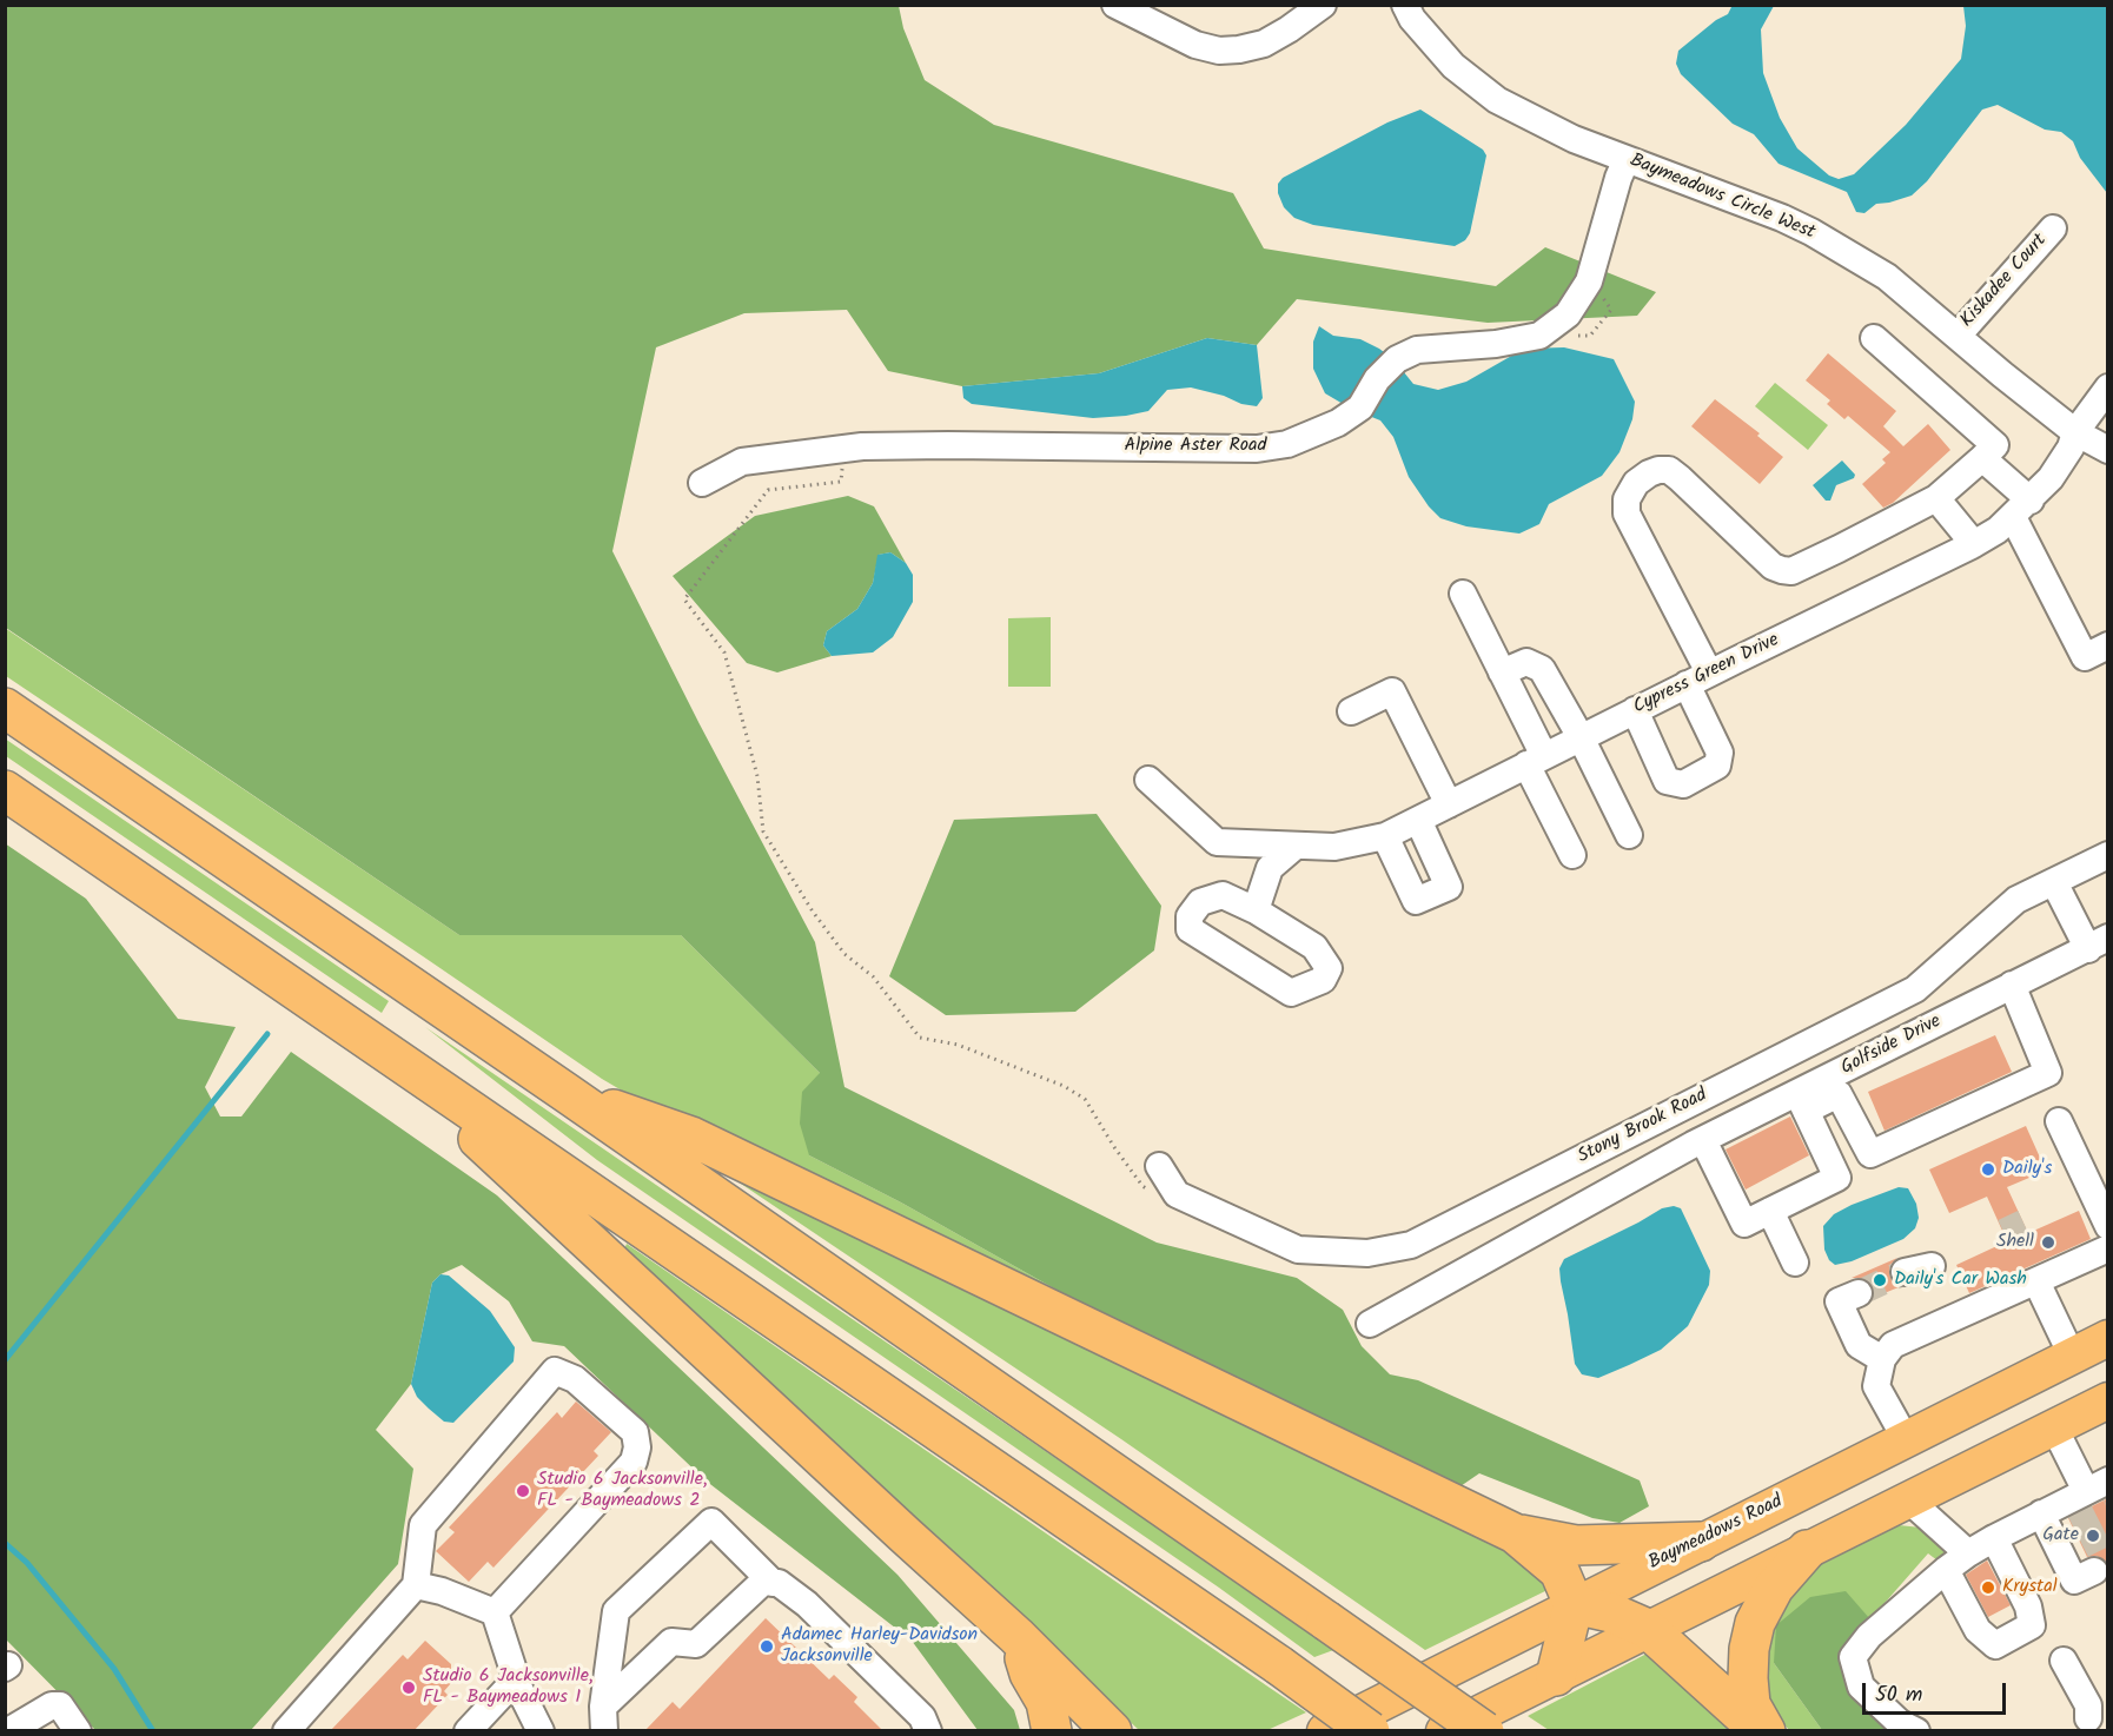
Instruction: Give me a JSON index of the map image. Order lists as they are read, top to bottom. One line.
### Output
{"streets":{"main road":["Baymeadows Road"],"street":["Baymeadows Circle West","Kiskadee Court","Alpine Aster Road","Cypress Green Drive","Golfside Drive","Stony Brook Road"]},"crossings":[["Baymeadows Circle West","Kiskadee Court"],["Baymeadows Circle West","Alpine Aster Road"],["Baymeadows Circle West","Cypress Green Drive"]],"places":["Daily's","Shell","Daily's Car Wash","Studio 6 Jacksonville, FL - Baymeadows 2","Gate","Krystal","Adamec Harley-Davidson Jacksonville","Studio 6 Jacksonville, FL - Baymeadows 1"],"scale_bar":"50 m"}
